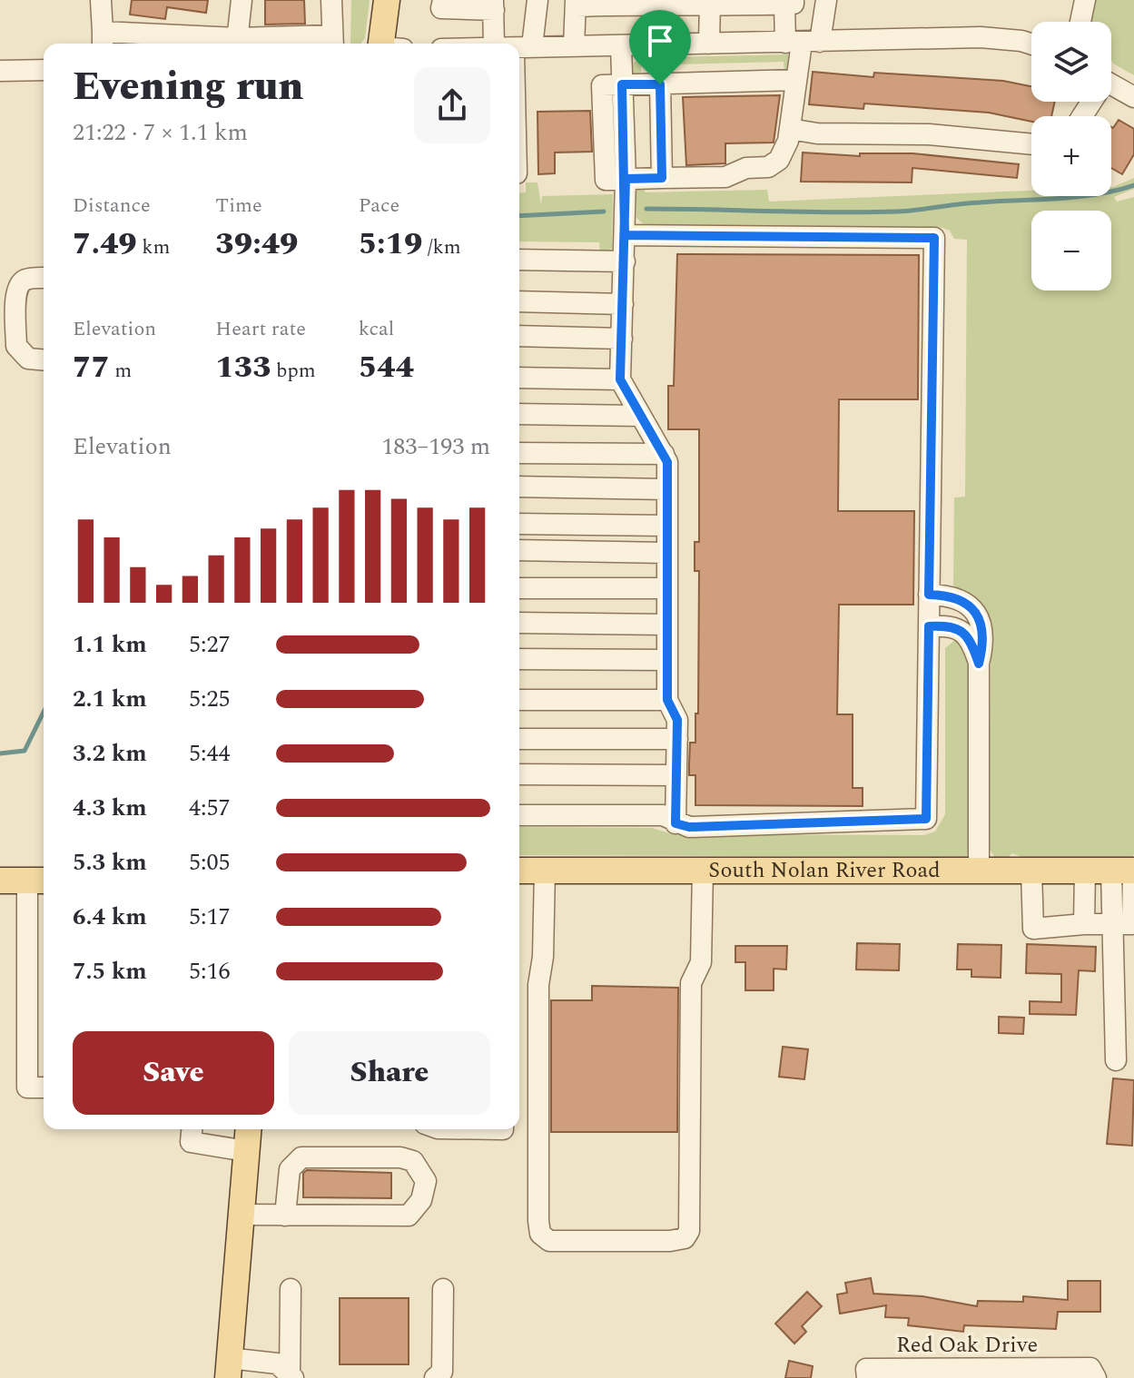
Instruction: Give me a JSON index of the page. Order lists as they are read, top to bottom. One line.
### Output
{"streets":{"main road":["South Nolan River Road"],"street":["Red Oak Drive"]},"page":{"map_buttons":["+","−"],"heading":["Evening run","21:22 · 7 × 1.1 km"],"stats":[["Distance","7.49 km"],["Time","39:49"],["Pace","5:19 /km"],["Elevation","77 m"],["Heart rate","133 bpm"],["kcal","544"]],"chart":["Elevation","183–193 m"],"list":[{"name":"1.1 km","note":"5:27"},{"name":"2.1 km","note":"5:25"},{"name":"3.2 km","note":"5:44"},{"name":"4.3 km","note":"4:57"},{"name":"5.3 km","note":"5:05"},{"name":"6.4 km","note":"5:17"},{"name":"7.5 km","note":"5:16"}],"buttons":["Save","Share"]}}
